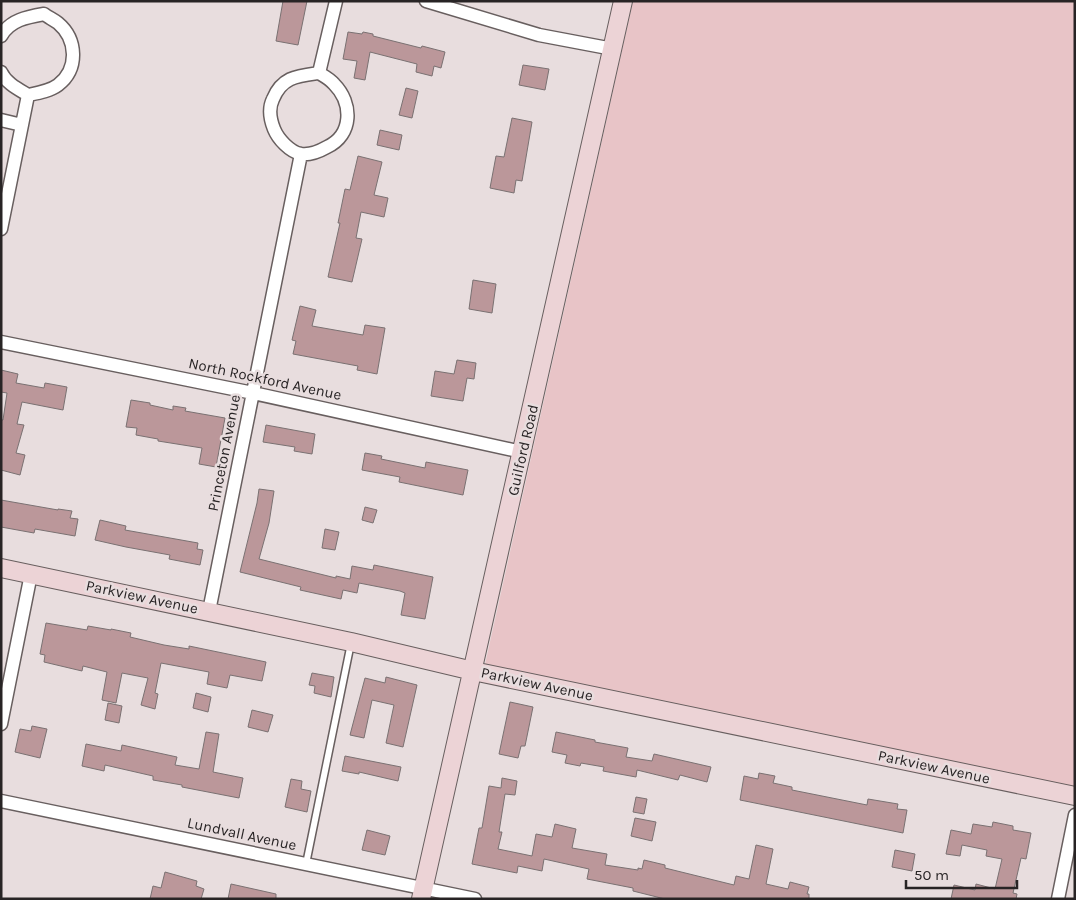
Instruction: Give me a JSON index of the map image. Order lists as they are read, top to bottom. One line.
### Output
{"streets":{"street":["North Rockford Avenue","Guilford Road","Princeton Avenue","Parkview Avenue","Lundvall Avenue"]},"crossings":[["North Rockford Avenue","Guilford Road"],["North Rockford Avenue","Princeton Avenue"],["Guilford Road","Parkview Avenue"],["Guilford Road","Lundvall Avenue"],["Princeton Avenue","Parkview Avenue"]],"scale_bar":"50 m"}
